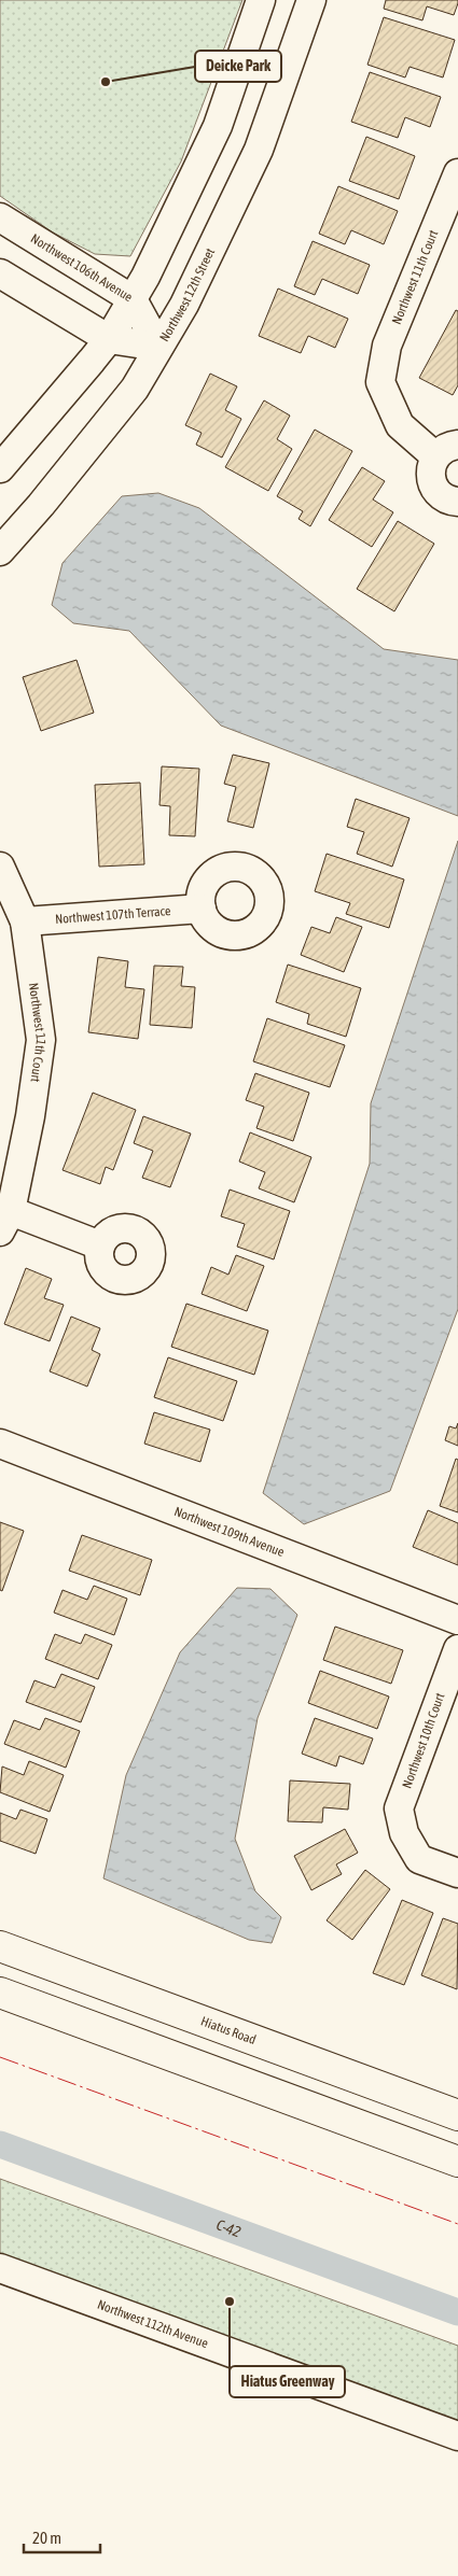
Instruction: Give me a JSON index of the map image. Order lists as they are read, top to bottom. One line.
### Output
{"streets":{"main road":["Hiatus Road"],"street":["Northwest 106th Avenue","Northwest 11th Court","Northwest 12th Street","Northwest 107th Terrace","Northwest 109th Avenue","Northwest 10th Court","Northwest 112th Avenue"]},"crossings":[["Northwest 106th Avenue","Northwest 12th Street"],["Northwest 11th Court","Northwest 107th Terrace"]],"water":["C-42"],"places":["Deicke Park","Hiatus Greenway"],"scale_bar":"20 m"}
